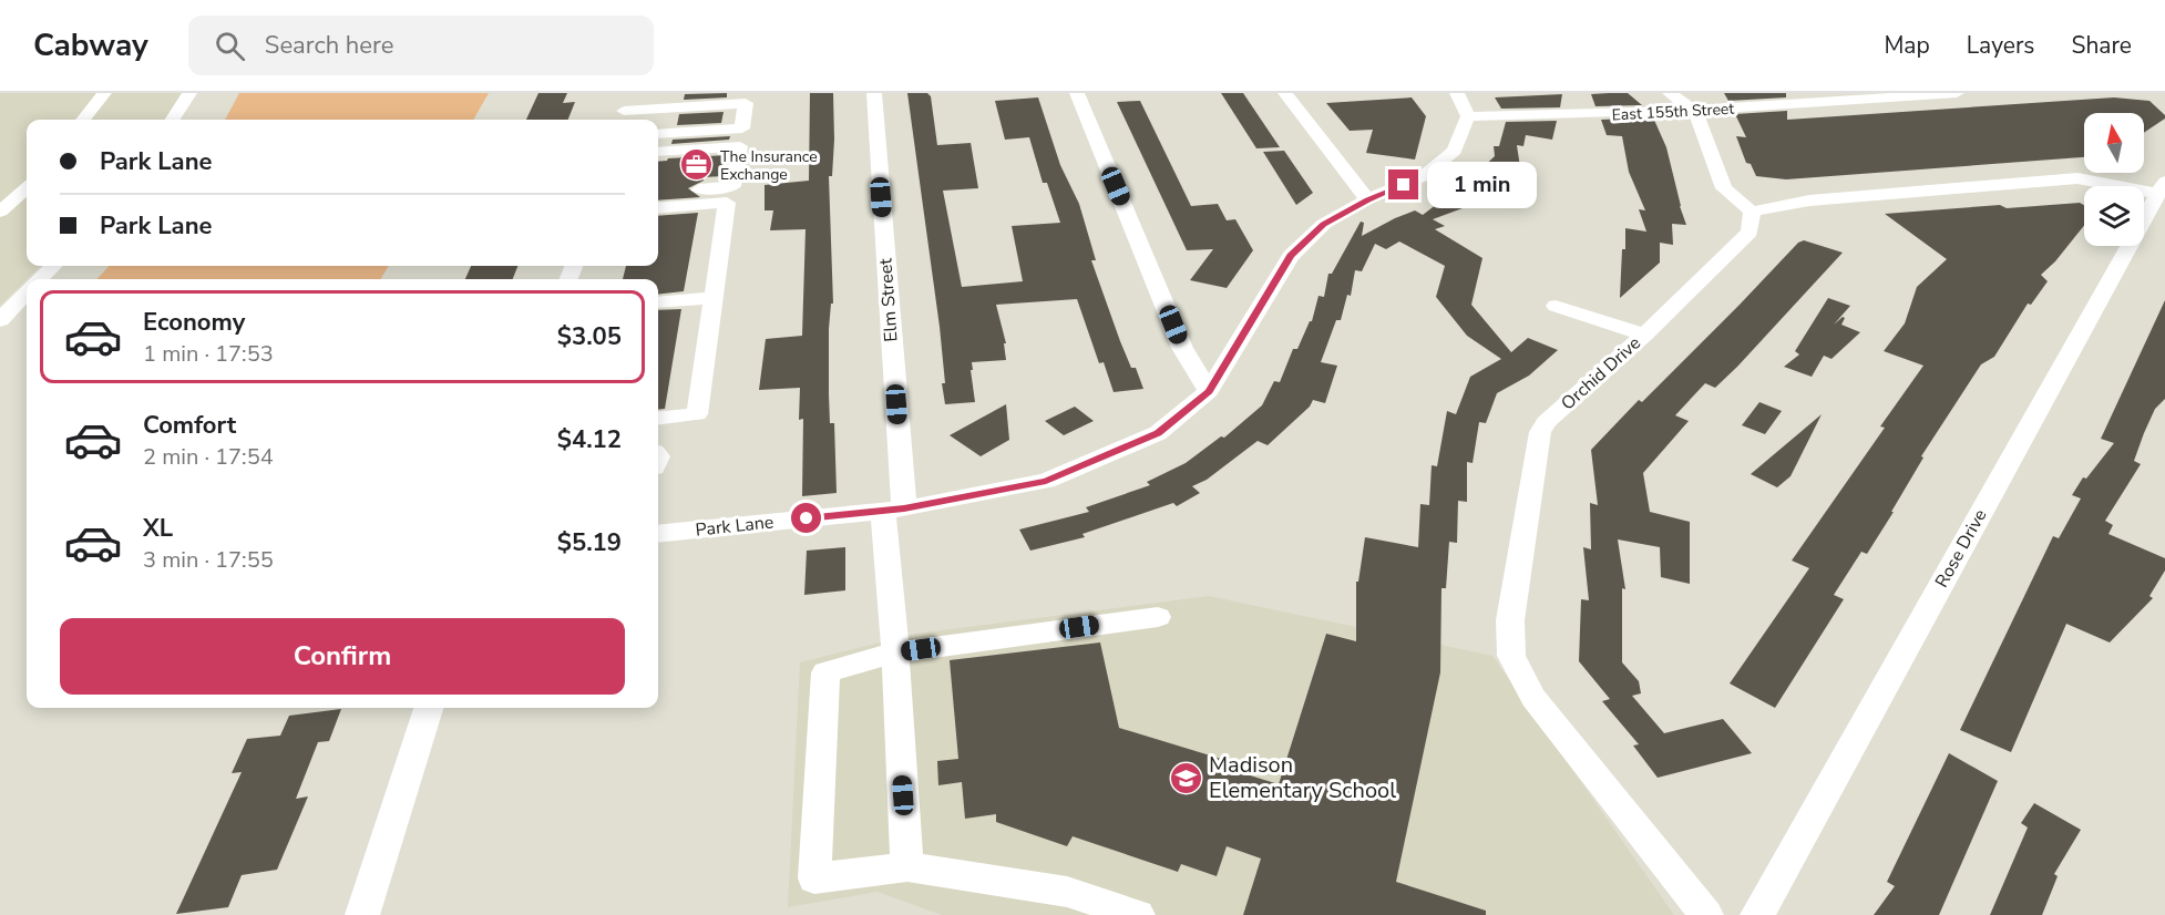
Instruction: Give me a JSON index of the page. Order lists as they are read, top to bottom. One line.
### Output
{"streets":{"street":["East 155th Street","Elm Street","Orchid Drive","Park Lane","Rose Drive"]},"crossings":[["East 155th Street","Park Lane"],["Elm Street","Park Lane"]],"places":{"office":["The Insurance Exchange"],"school or university":["Madison Elementary School"]},"north":"top","page":{"header":"Cabway","search":"Search here","nav":["Map","Layers","Share"],"banner":["Park Lane","Park Lane"],"bubble":"1 min","list":[{"name":"Economy","note":"1 min · 17:53","value":"$3.05"},{"name":"Comfort","note":"2 min · 17:54","value":"$4.12"},{"name":"XL","note":"3 min · 17:55","value":"$5.19"}],"buttons":"Confirm"}}
